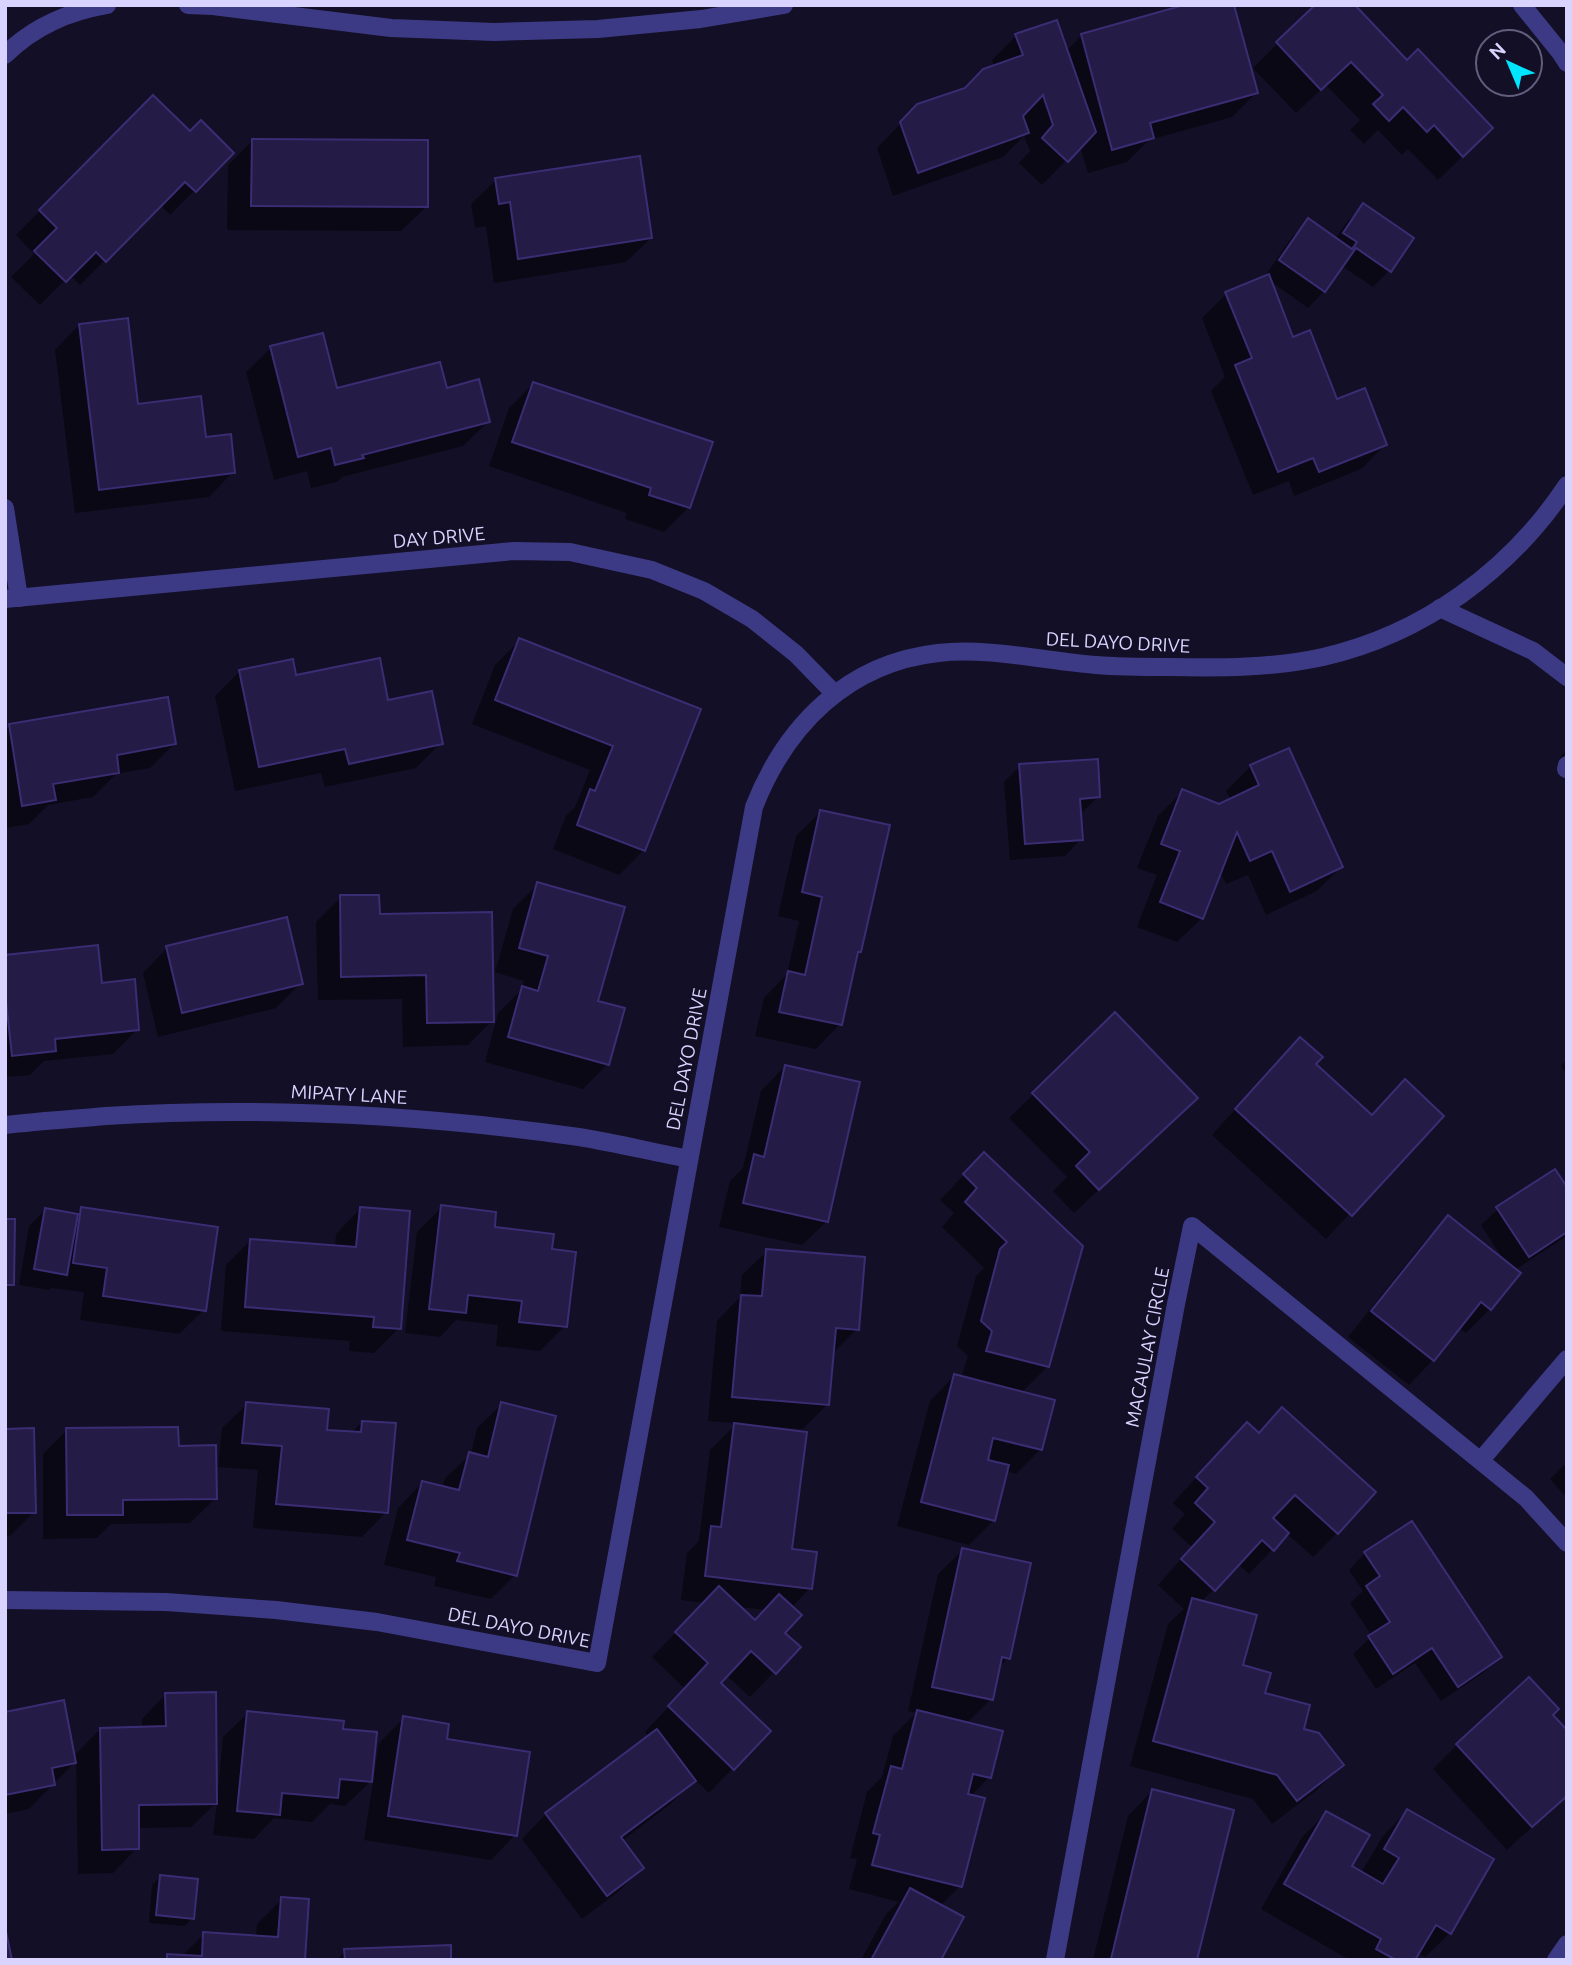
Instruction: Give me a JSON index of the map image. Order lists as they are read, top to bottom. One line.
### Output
{"streets":{"street":["DAY DRIVE","DEL DAYO DRIVE","MIPATY LANE","MACAULAY CIRCLE"]},"crossings":[["DAY DRIVE","DEL DAYO DRIVE"],["DEL DAYO DRIVE","MIPATY LANE"]],"north":"top left"}
